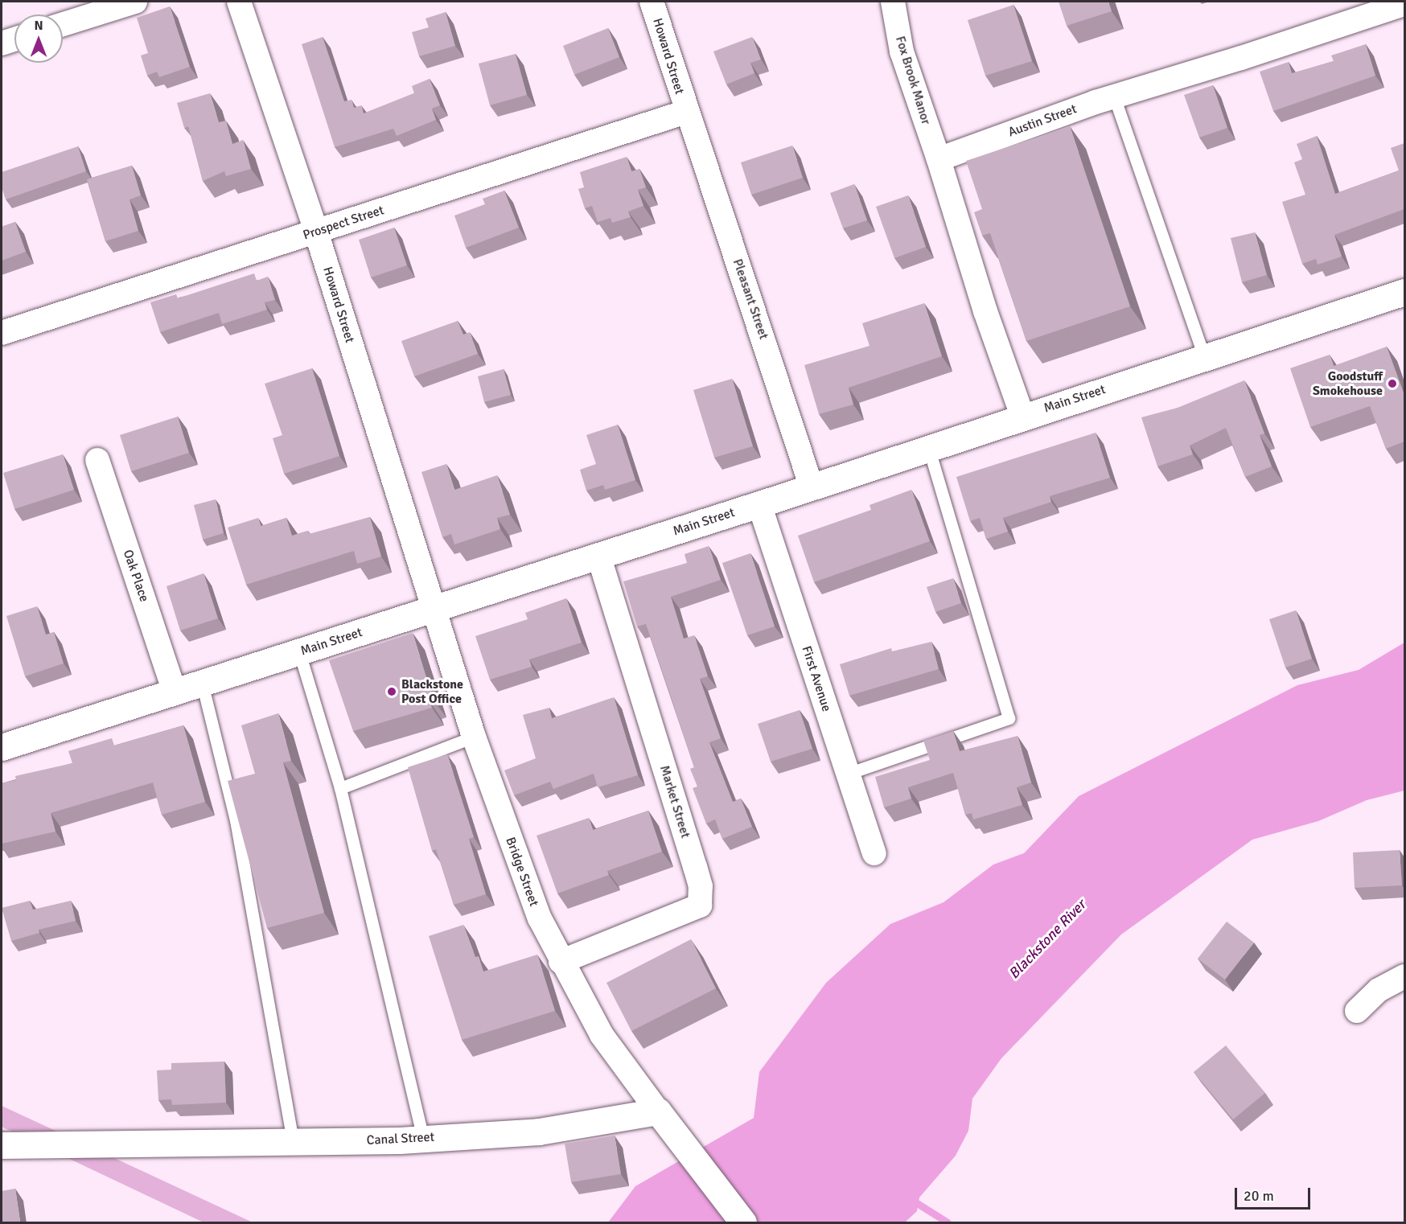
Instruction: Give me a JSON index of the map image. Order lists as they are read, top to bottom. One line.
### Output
{"streets":{"main road":["Main Street","Canal Street"],"street":["Howard Street","Fox Brook Manor","Austin Street","Prospect Street","Pleasant Street","Oak Place","First Avenue","Market Street","Bridge Street"]},"crossings":[["Howard Street","Prospect Street"],["Howard Street","Pleasant Street"],["Howard Street","Main Street"],["Howard Street","Bridge Street"],["Fox Brook Manor","Austin Street"],["Prospect Street","Pleasant Street"],["Pleasant Street","Main Street"],["Main Street","Oak Place"],["Main Street","First Avenue"],["Main Street","Market Street"],["Main Street","Bridge Street"],["Market Street","Bridge Street"],["Bridge Street","Canal Street"]],"water":["Blackstone River"],"places":["Goodstuff Smokehouse","Blackstone Post Office"],"scale_bar":"20 m","north":"top"}
